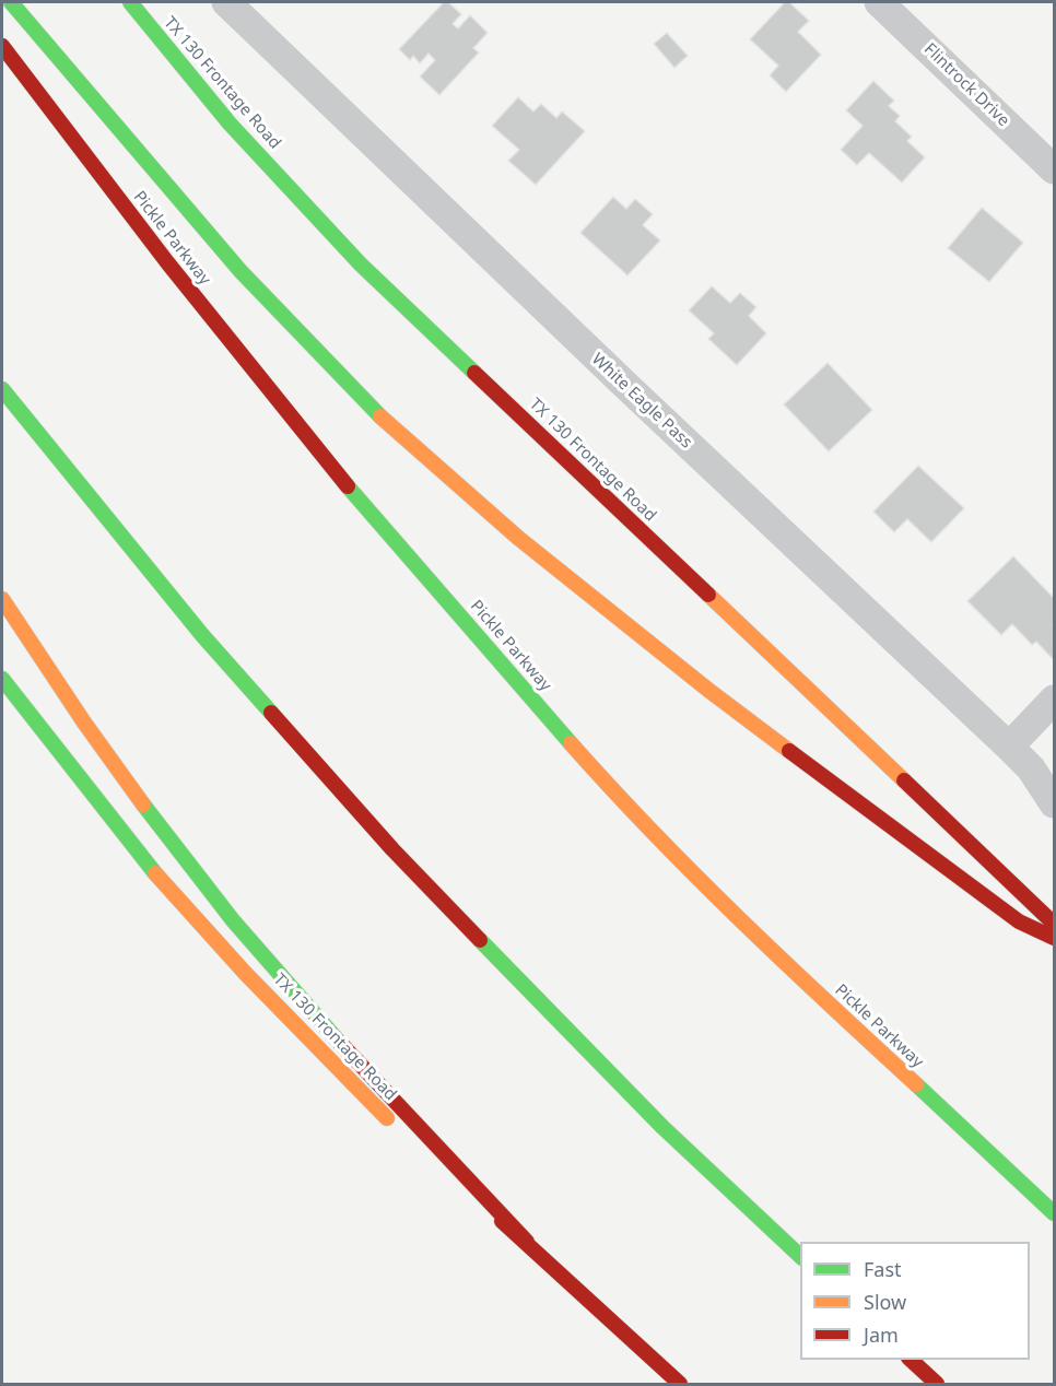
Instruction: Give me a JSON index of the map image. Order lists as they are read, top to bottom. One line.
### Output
{"streets":{"main road":["TX 130 Frontage Road","Pickle Parkway"],"street":["Flintrock Drive","White Eagle Pass"]},"legend":["Fast","Slow","Jam"]}
